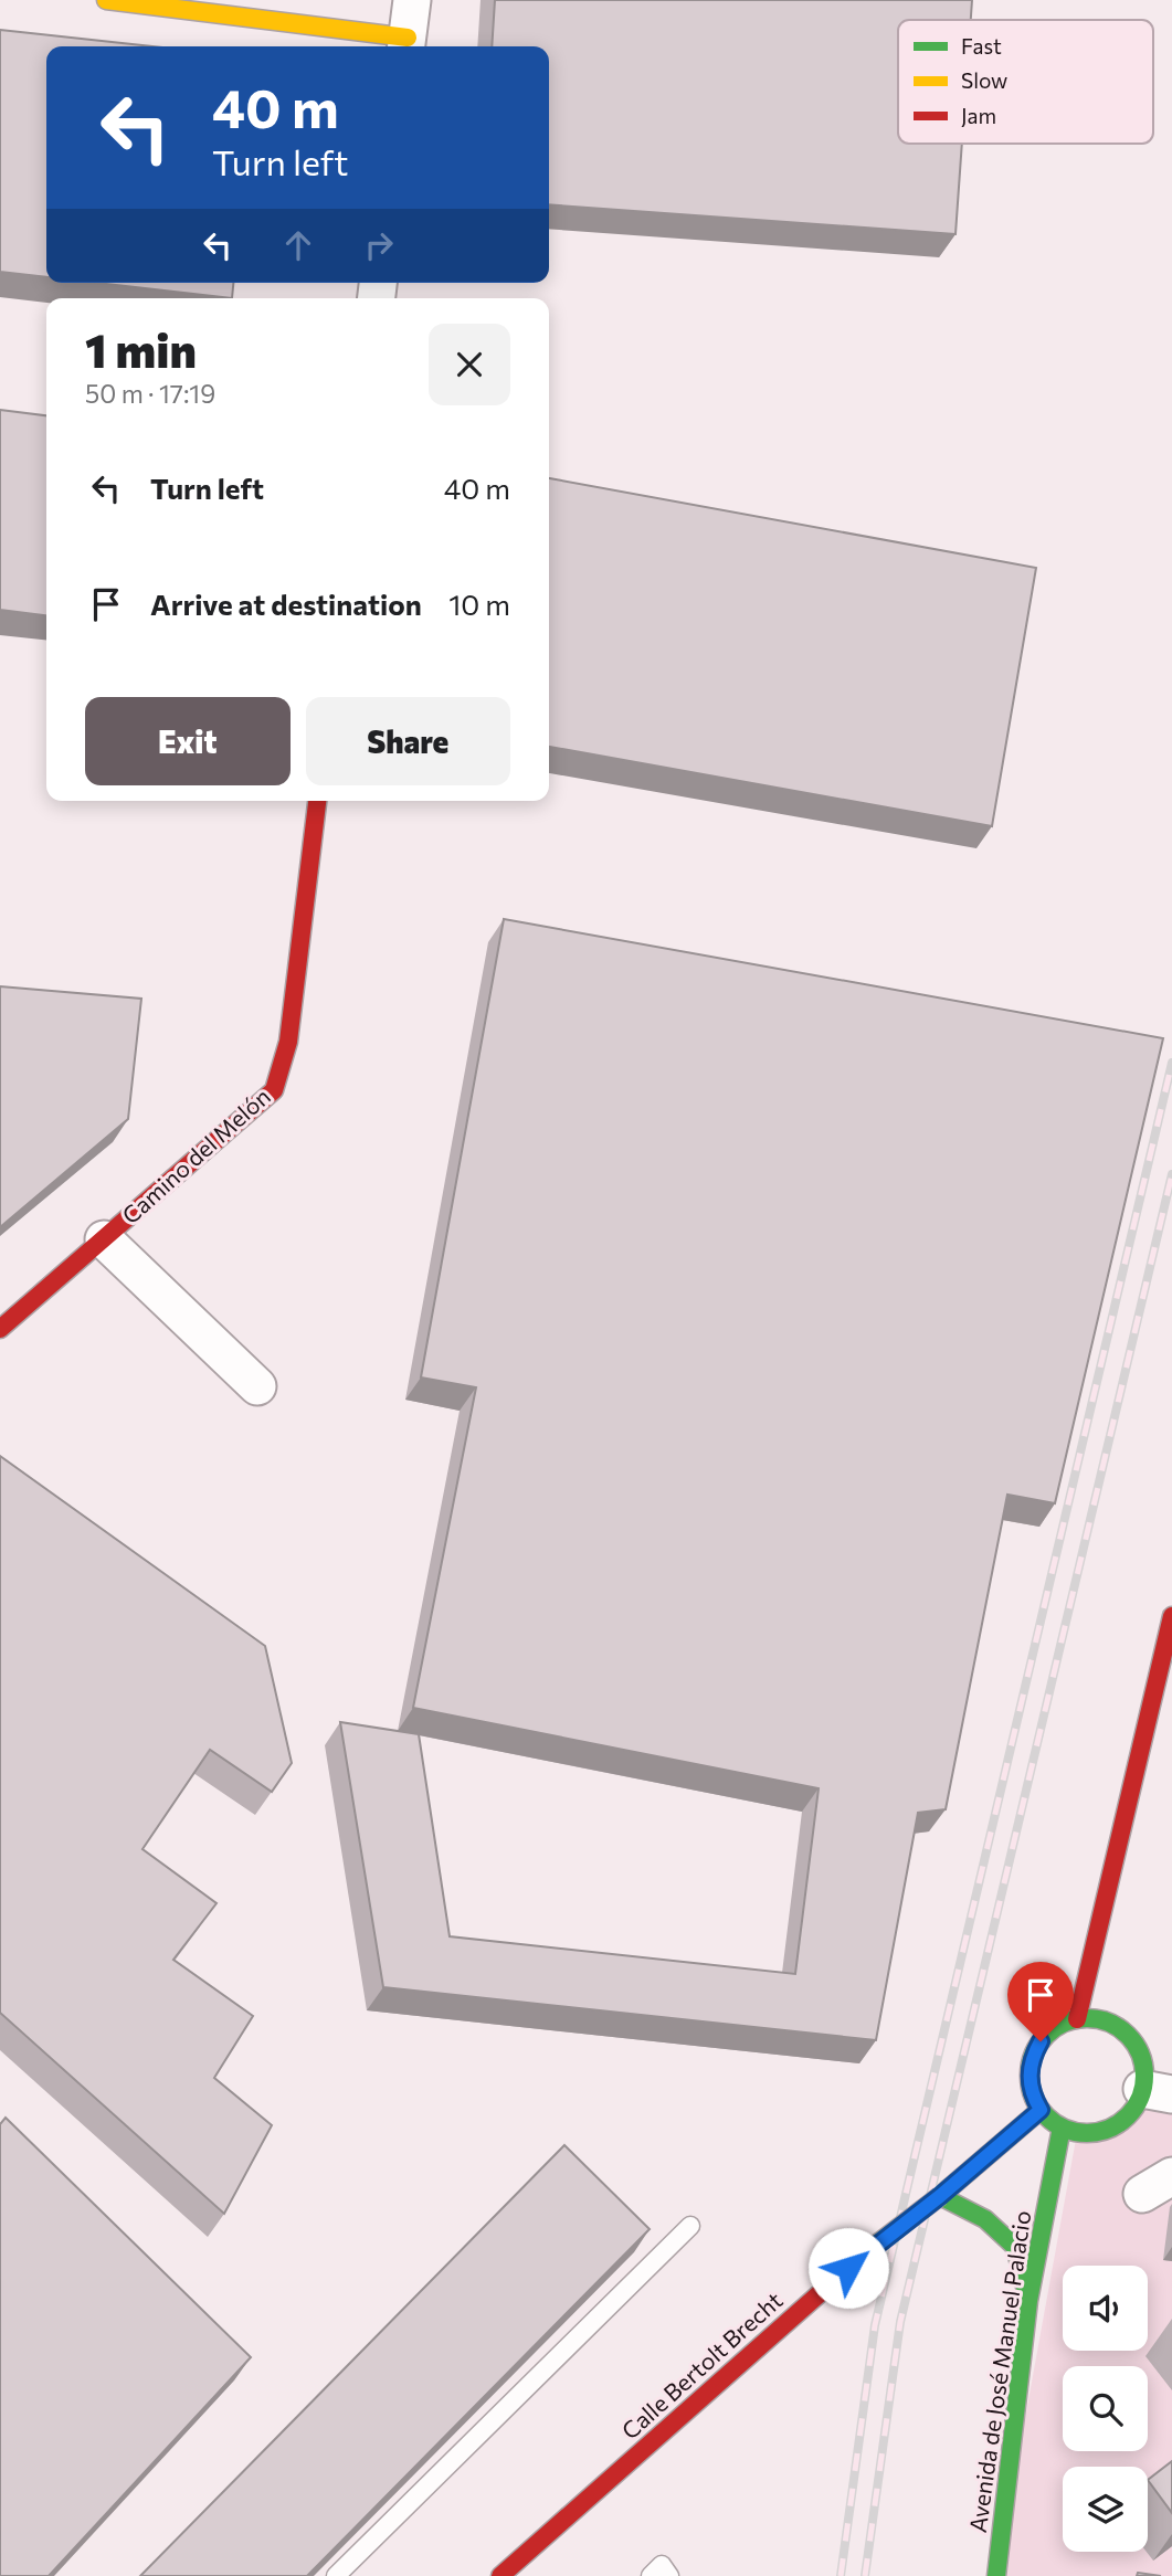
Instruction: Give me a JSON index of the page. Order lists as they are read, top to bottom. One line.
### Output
{"streets":{"street":["Camino del Melón","Calle Bertolt Brecht","Avenida de José Manuel Palacio"]},"crossings":[["Calle Bertolt Brecht","Avenida de José Manuel Palacio"]],"legend":["Fast","Slow","Jam"],"page":{"turn":["40 m","Turn left"],"heading":["1 min","50 m · 17:19"],"list":[{"name":"Turn left","value":"40 m"},{"name":"Arrive at destination","value":"10 m"}],"buttons":["Exit","Share"]}}
